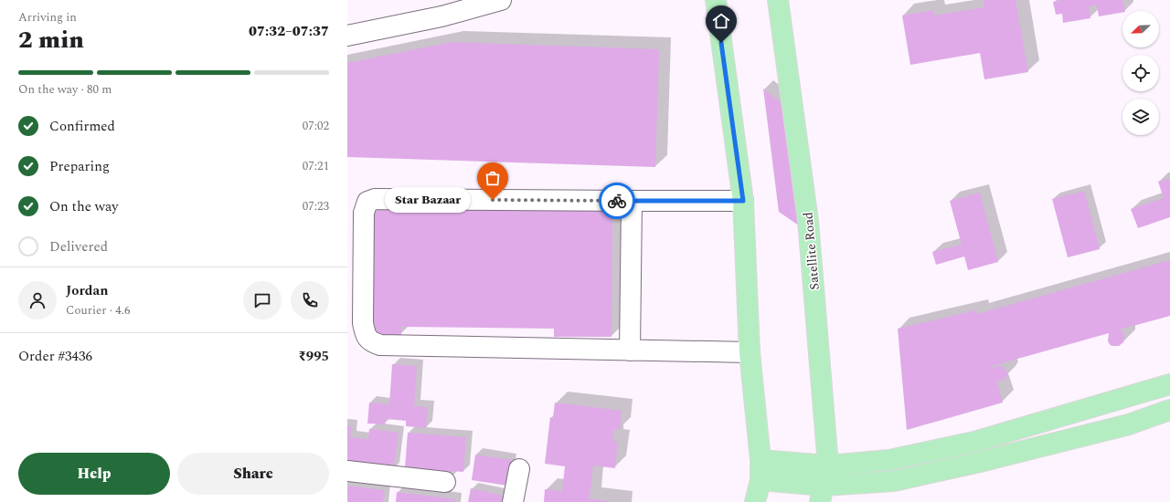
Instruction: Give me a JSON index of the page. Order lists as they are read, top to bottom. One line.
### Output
{"streets":{"main road":["Satellite Road"]},"places":["Star Bazaar"],"north":"bottom left","page":{"heading":["2 min","Arriving in","07:32–07:37"],"panel":["Jordan","Courier · 4.6","Order #3436","₹995"],"bar":"On the way · 80 m","list":[["Confirmed","07:02"],["Preparing","07:21"],["On the way","07:23"],"Delivered"],"bubble":"Star Bazaar","buttons":["Help","Share"]}}
